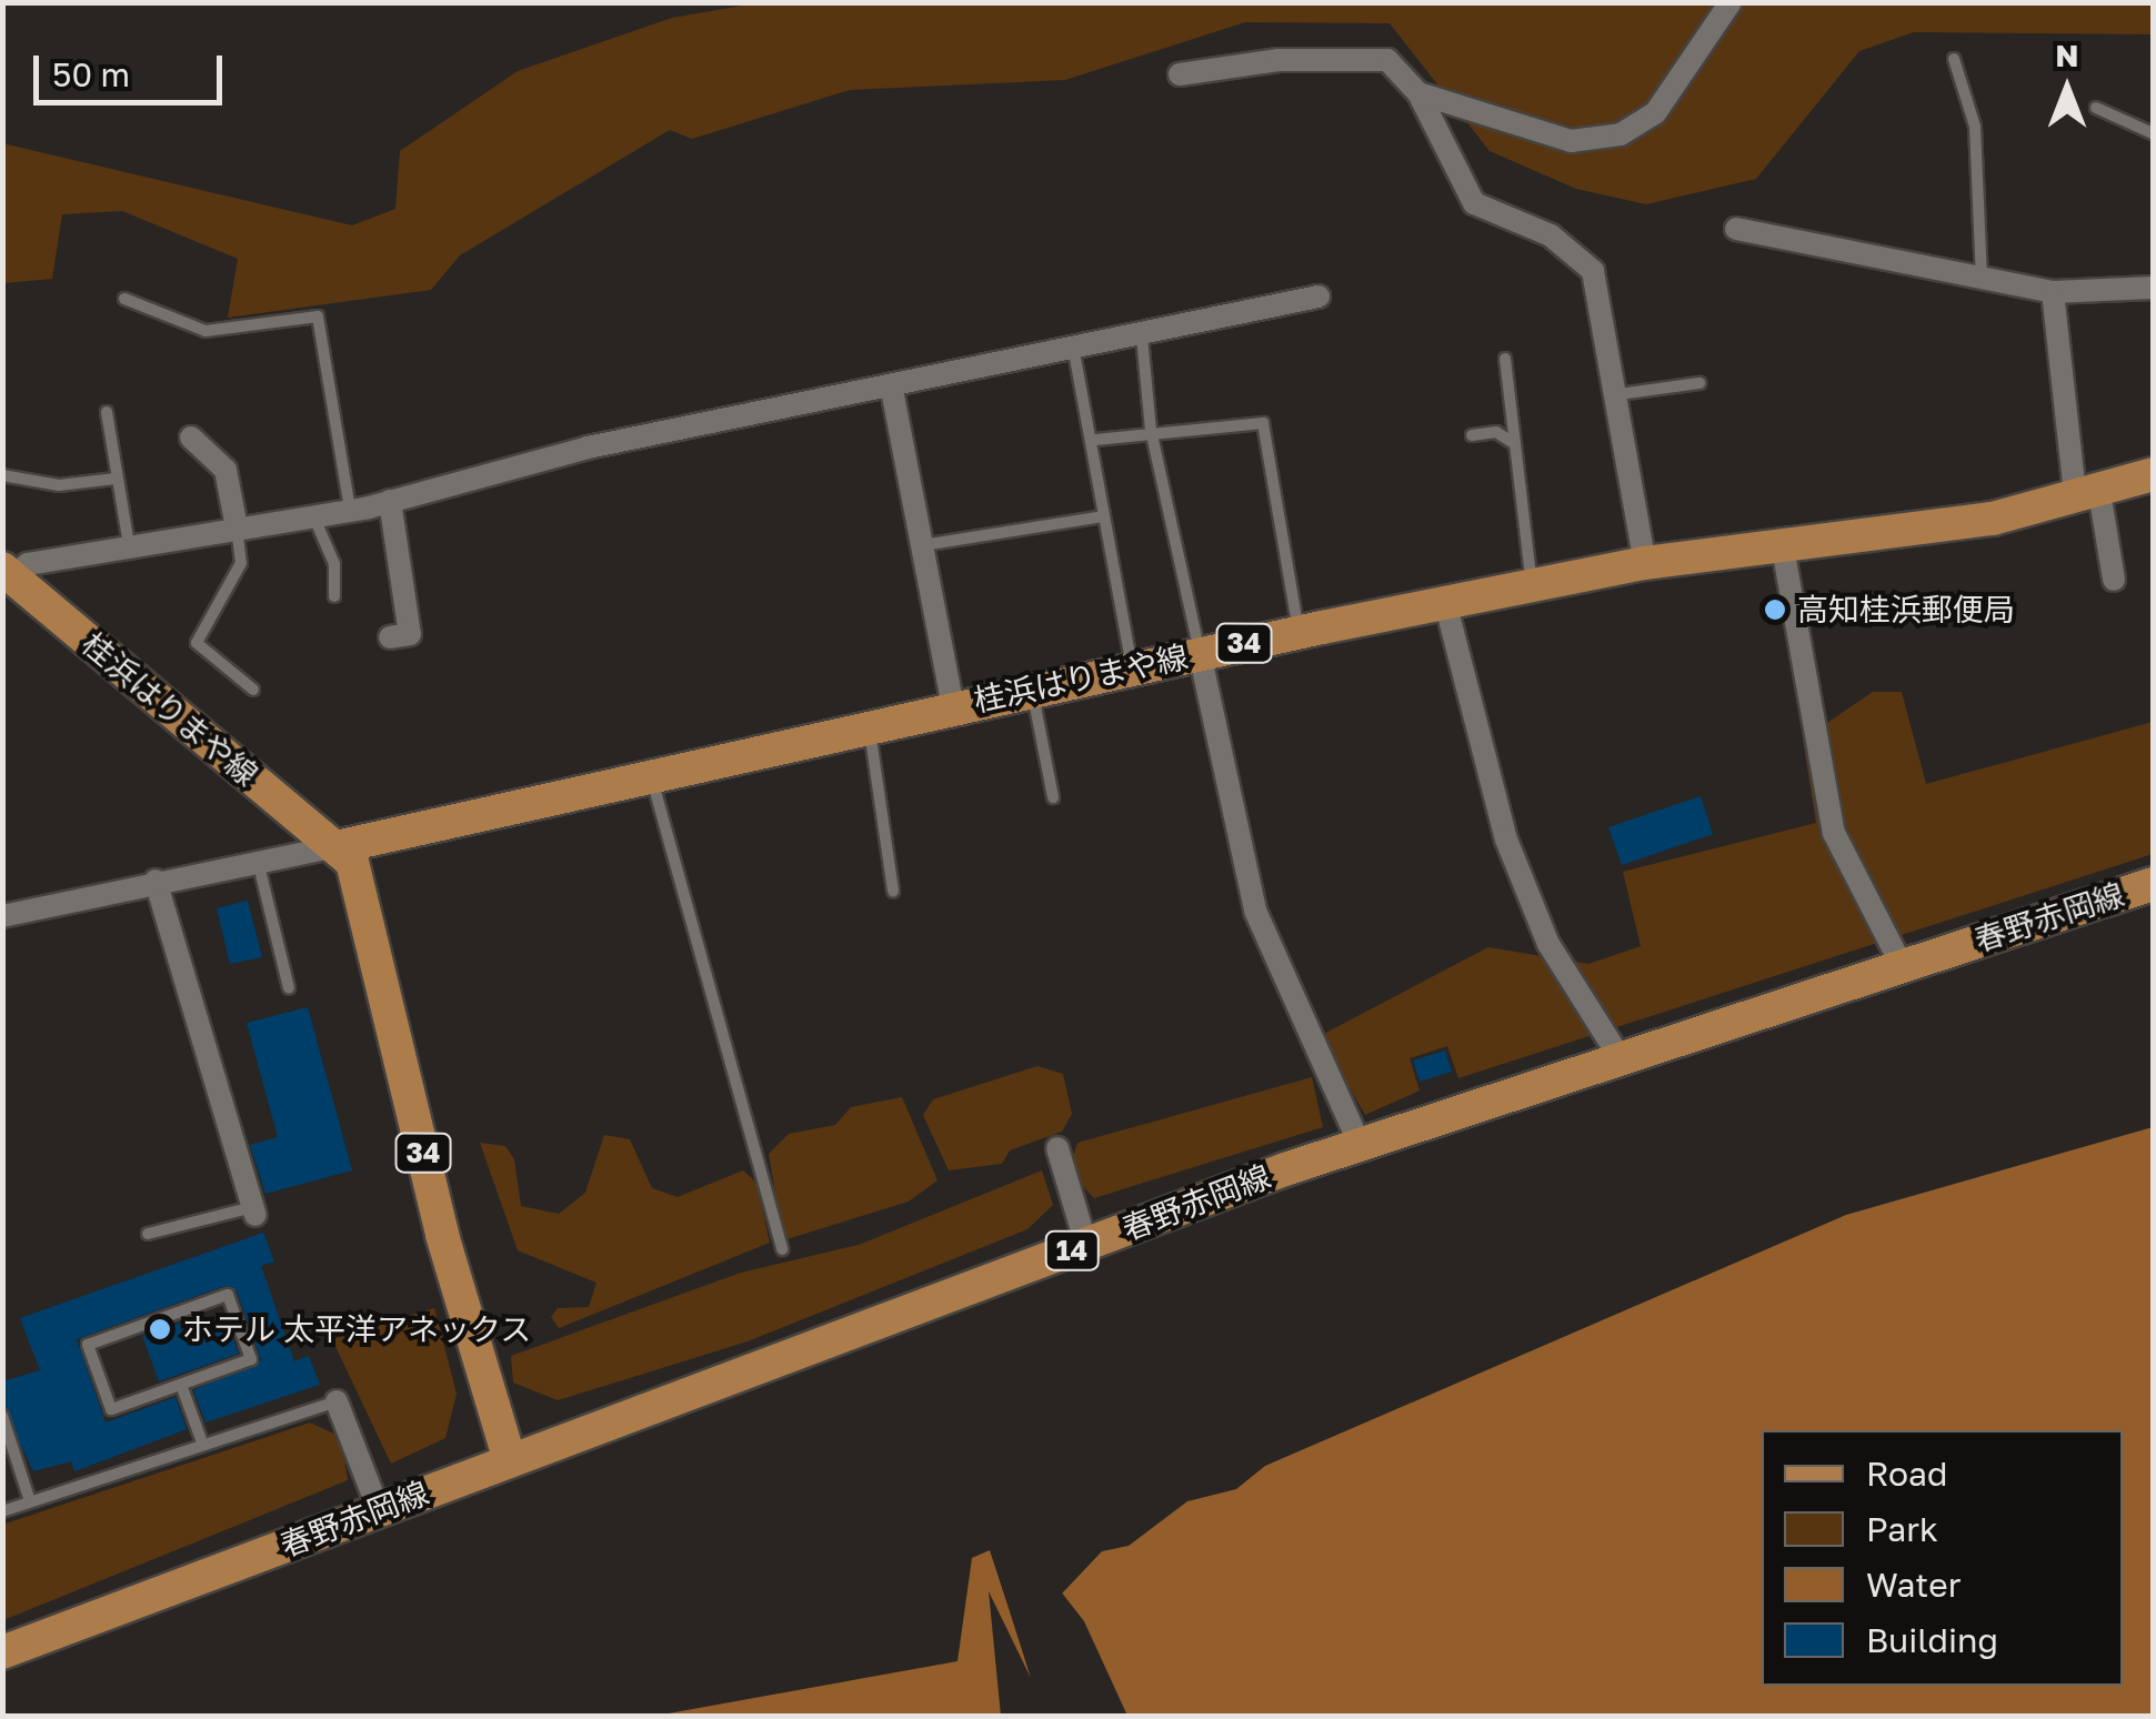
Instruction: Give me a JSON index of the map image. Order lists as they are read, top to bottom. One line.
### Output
{"streets":{"main road":["34","桂浜はりまや線","春野赤岡線","14"]},"crossings":[["桂浜はりまや線","春野赤岡線"]],"places":["高知桂浜郵便局","ホテル 太平洋アネックス"],"legend":["Road","Park","Water","Building"],"scale_bar":"50 m","north":"top"}
